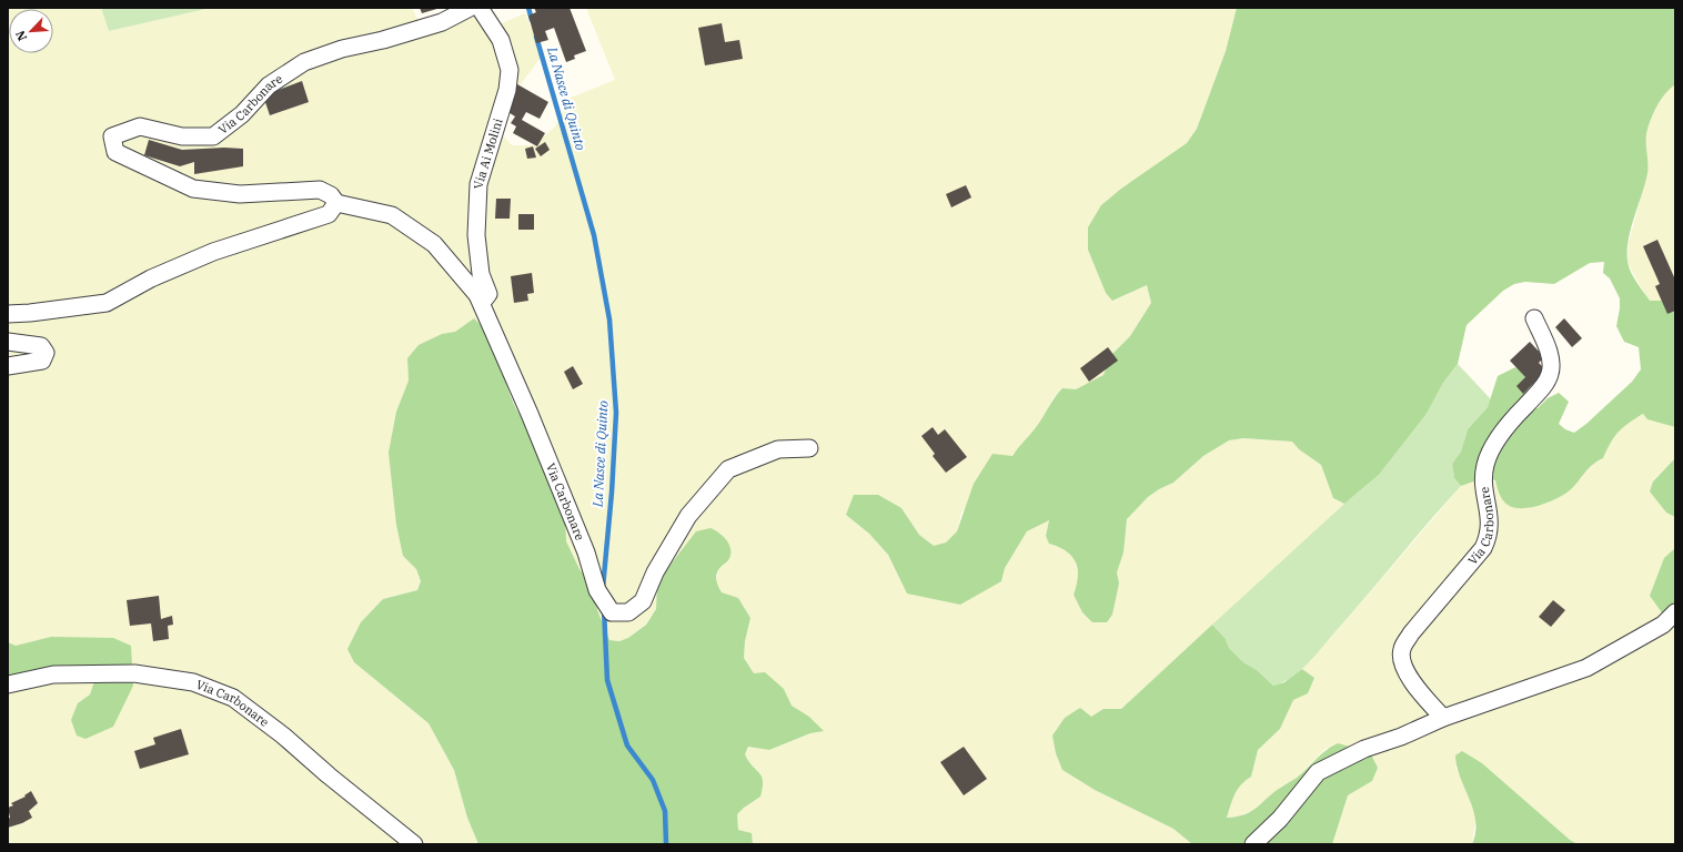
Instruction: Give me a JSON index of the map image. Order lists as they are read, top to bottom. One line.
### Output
{"streets":{"street":["Via Carbonare","Via Ai Molini"]},"crossings":[["Via Carbonare","Via Ai Molini"]],"water":["La Nasce di Quinto"],"north":"bottom left"}
